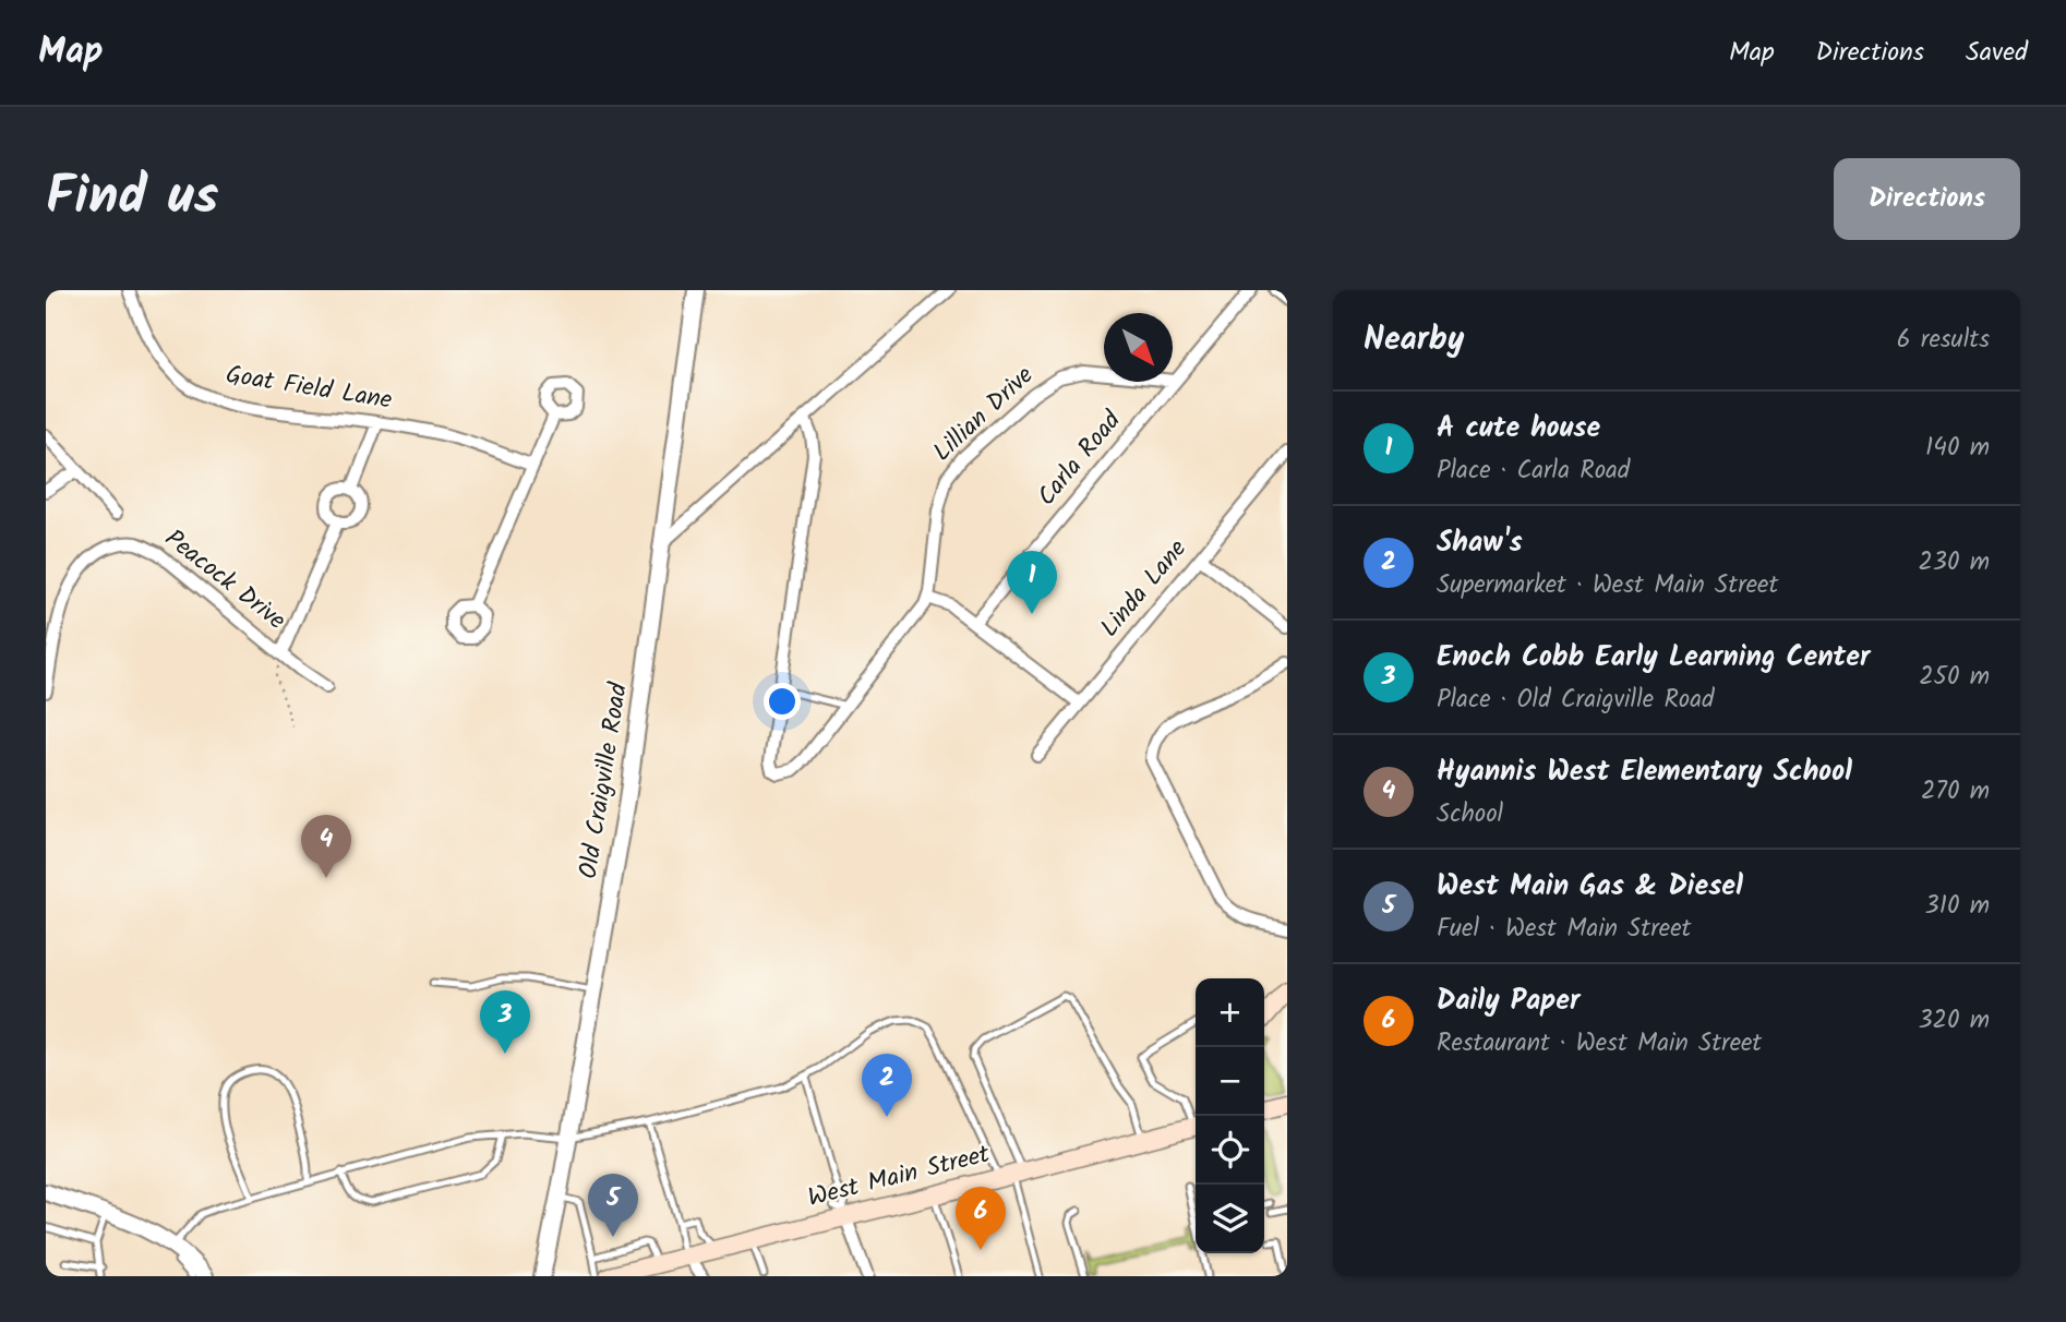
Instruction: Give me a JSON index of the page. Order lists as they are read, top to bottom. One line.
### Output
{"streets":{"main road":["West Main Street"],"street":["Goat Field Lane","Lillian Drive","Carla Road","Peacock Drive","Linda Lane","Old Craigville Road"]},"crossings":[["Lillian Drive","Carla Road"]],"north":"bottom right","page":{"header":"Map","nav":["Map","Directions","Saved"],"title":"Find us","buttons":"Directions","heading":["Nearby","6 results"],"list":[{"mark":"1","name":"A cute house","note":"Place · Carla Road","value":"140 m"},{"mark":"2","name":"Shaw's","note":"Supermarket · West Main Street","value":"230 m"},{"mark":"3","name":"Enoch Cobb Early Learning Center","note":"Place · Old Craigville Road","value":"250 m"},{"mark":"4","name":"Hyannis West Elementary School","note":"School","value":"270 m"},{"mark":"5","name":"West Main Gas & Diesel","note":"Fuel · West Main Street","value":"310 m"},{"mark":"6","name":"Daily Paper","note":"Restaurant · West Main Street","value":"320 m"}],"pins":["1","4","3","2","5","6"],"map_buttons":["+","−"]}}
